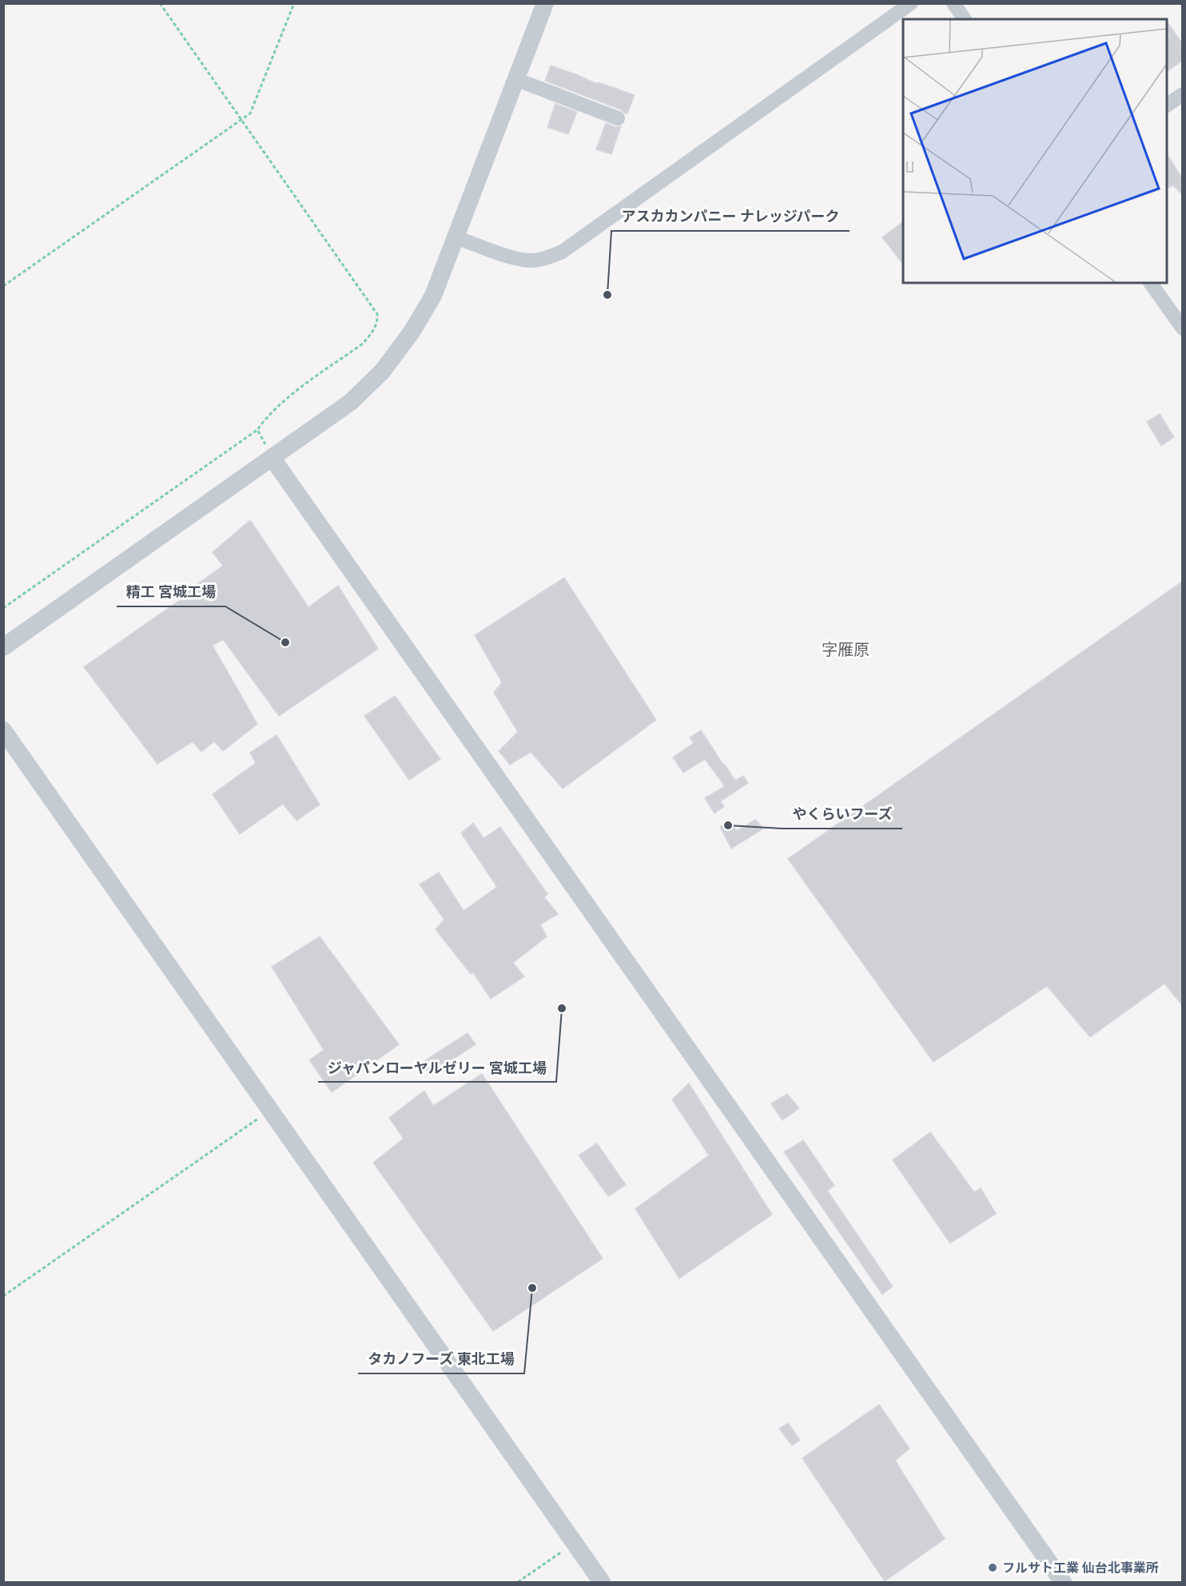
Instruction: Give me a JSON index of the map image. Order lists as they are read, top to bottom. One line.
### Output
{"districts":["字雁原"],"places":["アスカカンパニー ナレッジパーク","精工 宮城工場","やくらいフーズ","ジャパンローヤルゼリー 宮城工場","タカノフーズ 東北工場","フルサト工業 仙台北事業所"]}
